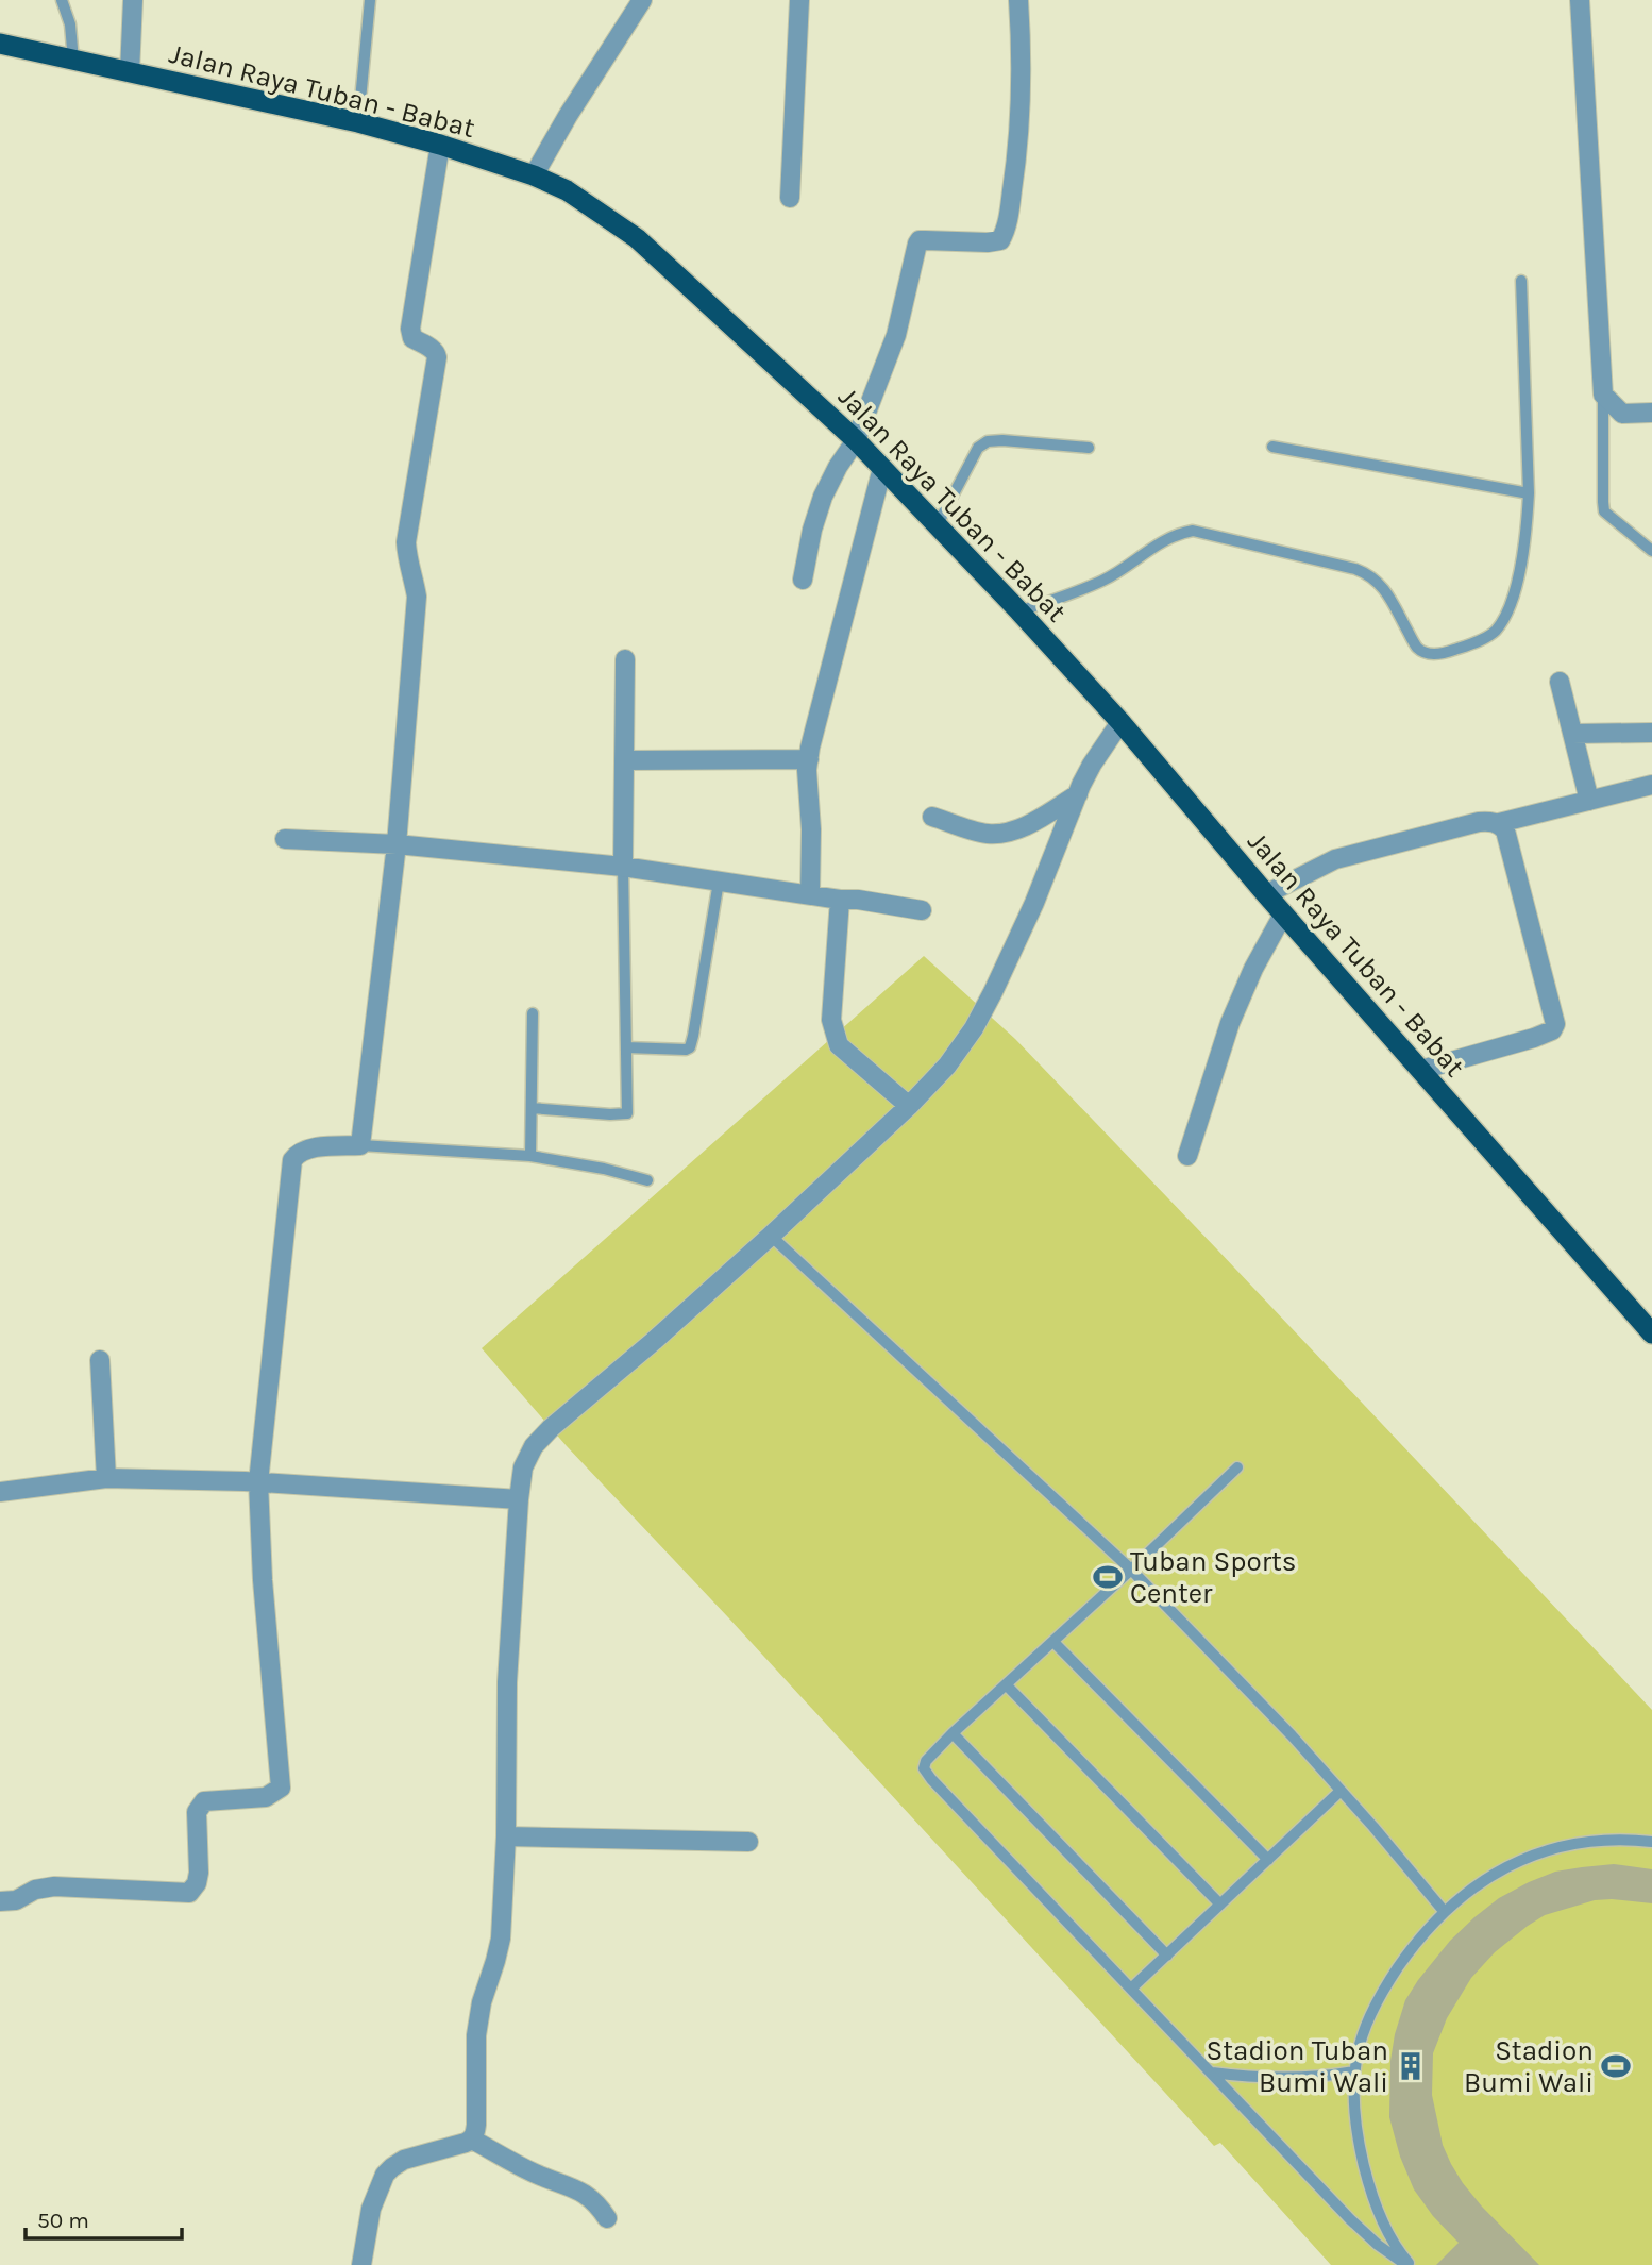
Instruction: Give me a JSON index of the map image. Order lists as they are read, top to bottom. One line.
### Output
{"streets":{"highway":["Jalan Raya Tuban - Babat"]},"places":{"sports":["Tuban Sports Center","Stadion Bumi Wali"],"building":["Stadion Tuban Bumi Wali"]},"scale_bar":"50 m"}
